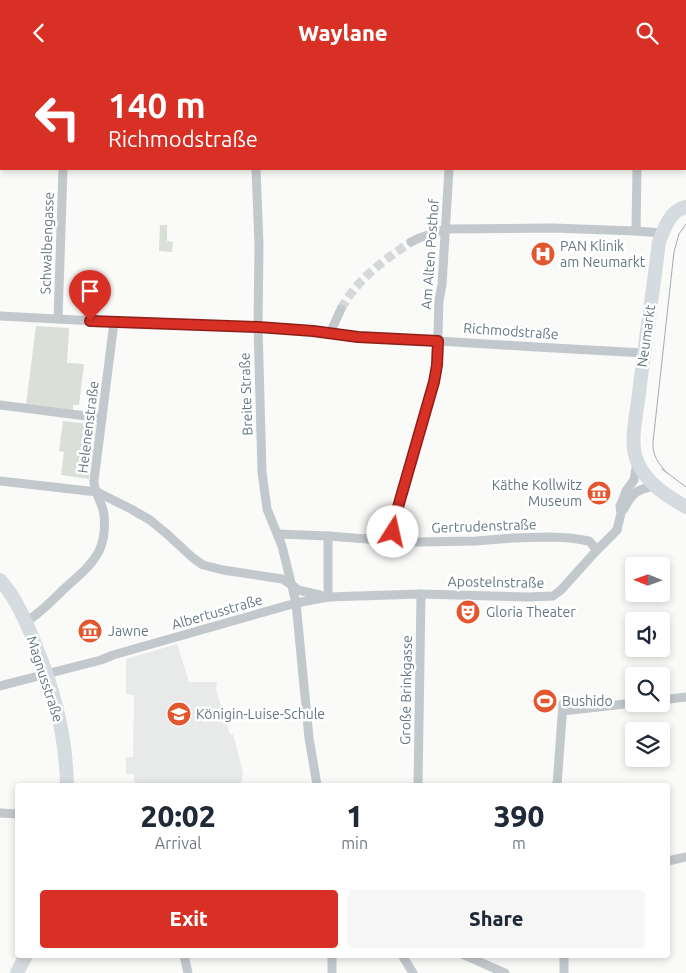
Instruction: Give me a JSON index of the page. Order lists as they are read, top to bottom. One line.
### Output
{"streets":{"main road":["Neumarkt","Magnusstraße"],"street":["Schwalbengasse","Am Alten Posthof","Richmodstraße","Breite Straße","Helenenstraße","Gertrudenstraße","Apostelnstraße","Albertusstraße","Große Brinkgasse"]},"crossings":[["Schwalbengasse","Richmodstraße"],["Am Alten Posthof","Richmodstraße"],["Am Alten Posthof","Gertrudenstraße"],["Richmodstraße","Neumarkt"],["Richmodstraße","Breite Straße"],["Richmodstraße","Helenenstraße"],["Neumarkt","Apostelnstraße"],["Breite Straße","Gertrudenstraße"],["Breite Straße","Apostelnstraße"],["Breite Straße","Albertusstraße"],["Helenenstraße","Apostelnstraße"],["Helenenstraße","Magnusstraße"],["Gertrudenstraße","Apostelnstraße"],["Apostelnstraße","Albertusstraße"],["Apostelnstraße","Große Brinkgasse"],["Albertusstraße","Magnusstraße"]],"places":{"hospital":["PAN Klinik am Neumarkt"],"museum":["Käthe Kollwitz Museum","Jawne"],"theatre":["Gloria Theater"],"sports":["Bushido"],"school or university":["Königin-Luise-Schule"]},"north":"left","page":{"header":"Waylane","turn":["140 m","Richmodstraße"],"eta":["20:02","Arrival","1","min","390","m"],"buttons":["Exit","Share"]}}
